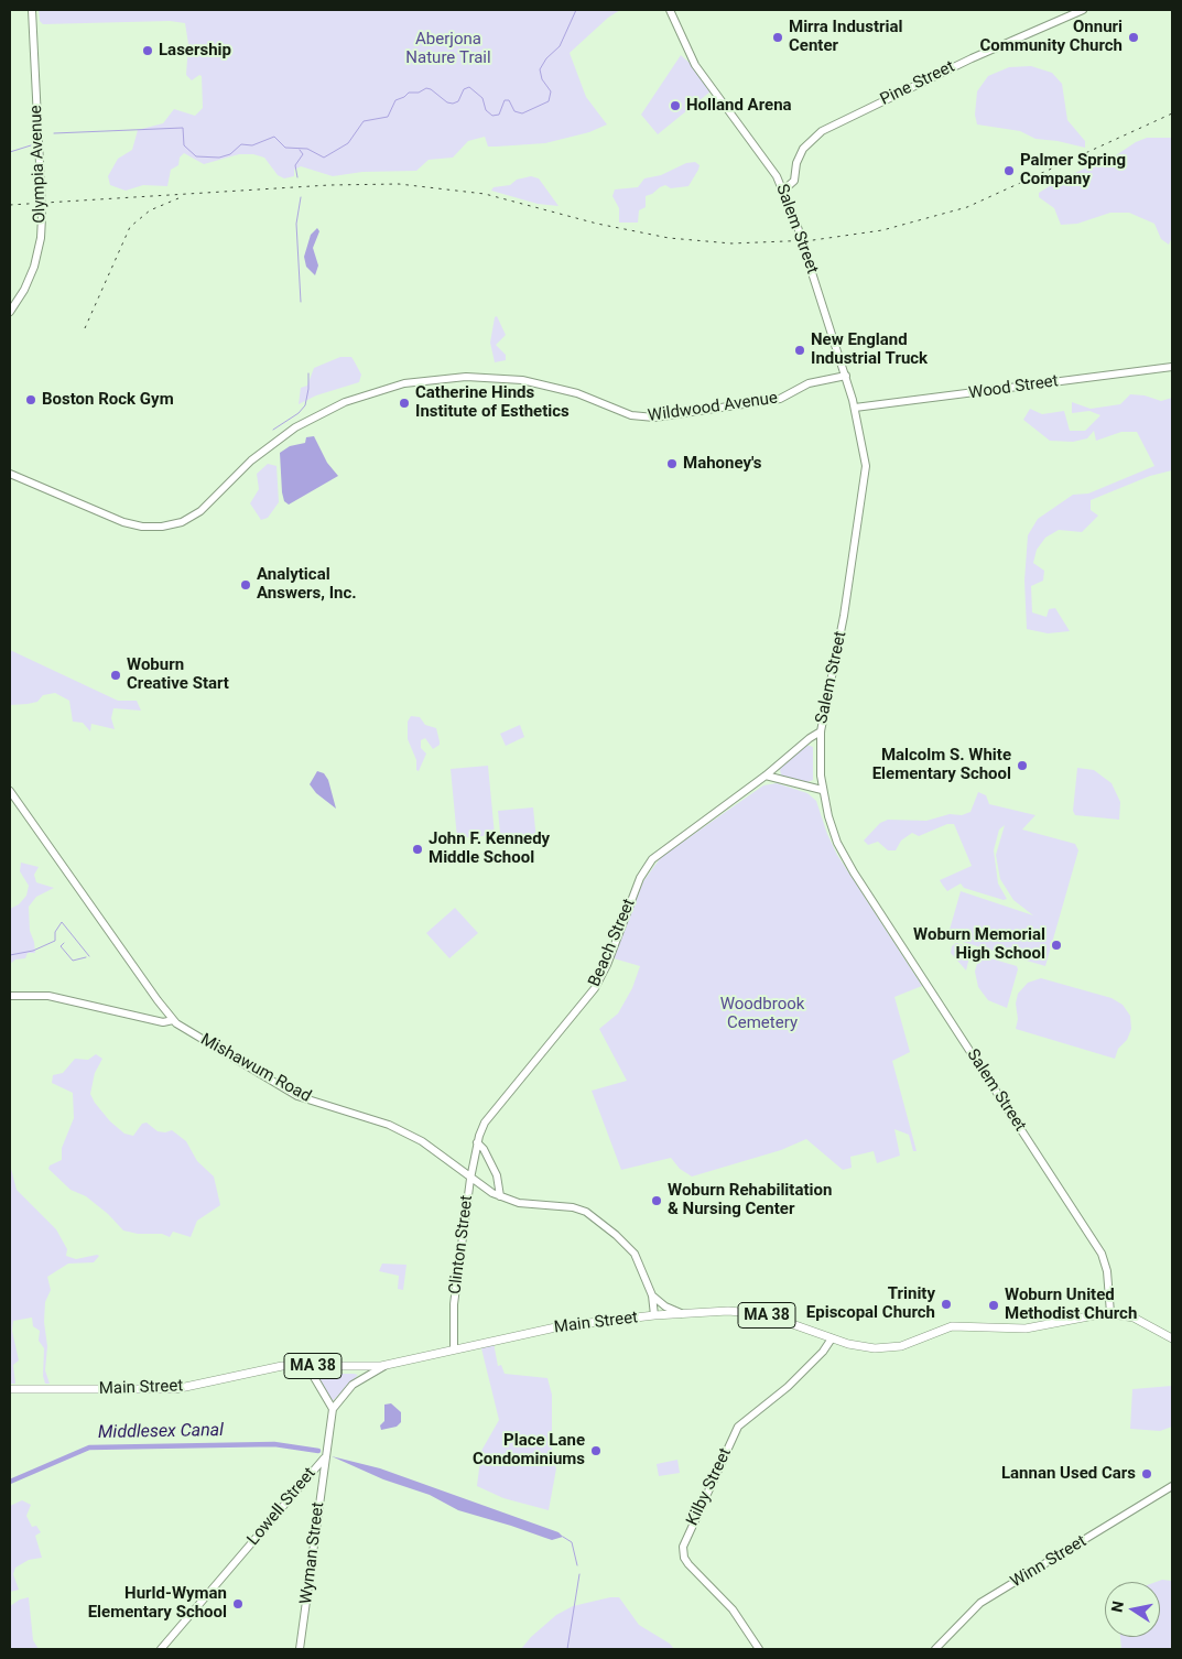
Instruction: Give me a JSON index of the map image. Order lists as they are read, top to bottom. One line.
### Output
{"streets":{"main road":["MA 38","Main Street"],"street":["Pine Street","Olympia Avenue","Salem Street","Wood Street","Wildwood Avenue","Beach Street","Mishawum Road","Clinton Street","Kilby Street","Lowell Street","Wyman Street","Winn Street"]},"crossings":[["Pine Street","Salem Street"],["Salem Street","Wood Street"],["Salem Street","Wildwood Avenue"],["Salem Street","Beach Street"],["Salem Street","Main Street"],["Beach Street","Clinton Street"],["Mishawum Road","Clinton Street"],["Mishawum Road","Main Street"],["Clinton Street","Main Street"],["Main Street","Kilby Street"],["Main Street","Lowell Street"],["Lowell Street","Wyman Street"]],"water":["Middlesex Canal"],"parks":["Aberjona Nature Trail","Woodbrook Cemetery"],"places":["Mirra Industrial Center","Onnuri Community Church","Lasership","Holland Arena","Palmer Spring Company","New England Industrial Truck","Boston Rock Gym","Catherine Hinds Institute of Esthetics","Mahoney's","Analytical Answers, Inc.","Woburn Creative Start","Malcolm S. White Elementary School","John F. Kennedy Middle School","Woburn Memorial High School","Woburn Rehabilitation & Nursing Center","Trinity Episcopal Church","Woburn United Methodist Church","Place Lane Condominiums","Lannan Used Cars","Hurld-Wyman Elementary School"],"north":"left"}
